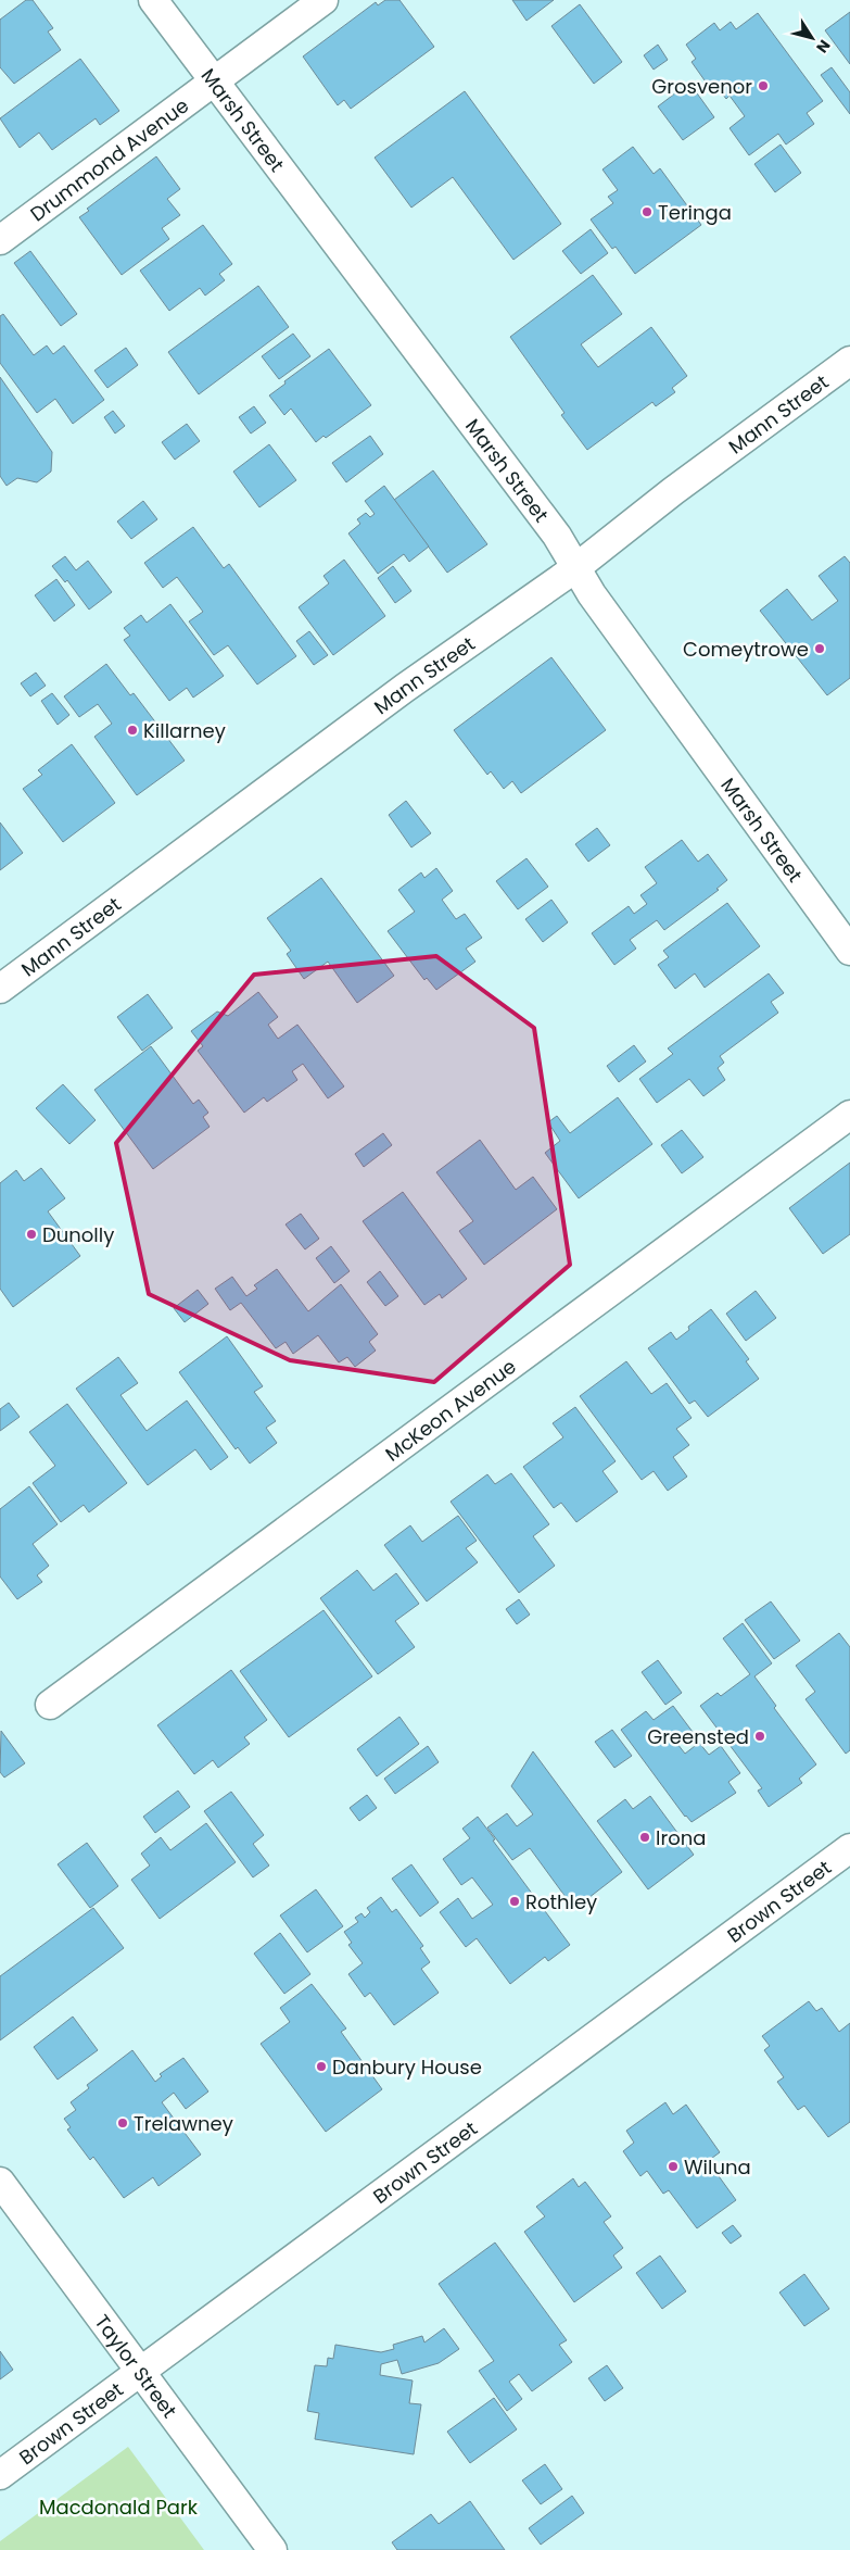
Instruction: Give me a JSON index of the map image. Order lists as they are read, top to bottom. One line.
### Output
{"streets":{"street":["Marsh Street","Drummond Avenue","Mann Street","McKeon Avenue","Brown Street","Taylor Street"]},"crossings":[["Marsh Street","Drummond Avenue"],["Marsh Street","Mann Street"],["Brown Street","Taylor Street"]],"parks":["Macdonald Park"],"places":["Grosvenor","Teringa","Comeytrowe","Killarney","Dunolly","Greensted","Irona","Rothley","Danbury House","Trelawney","Wiluna"],"north":"bottom right"}
